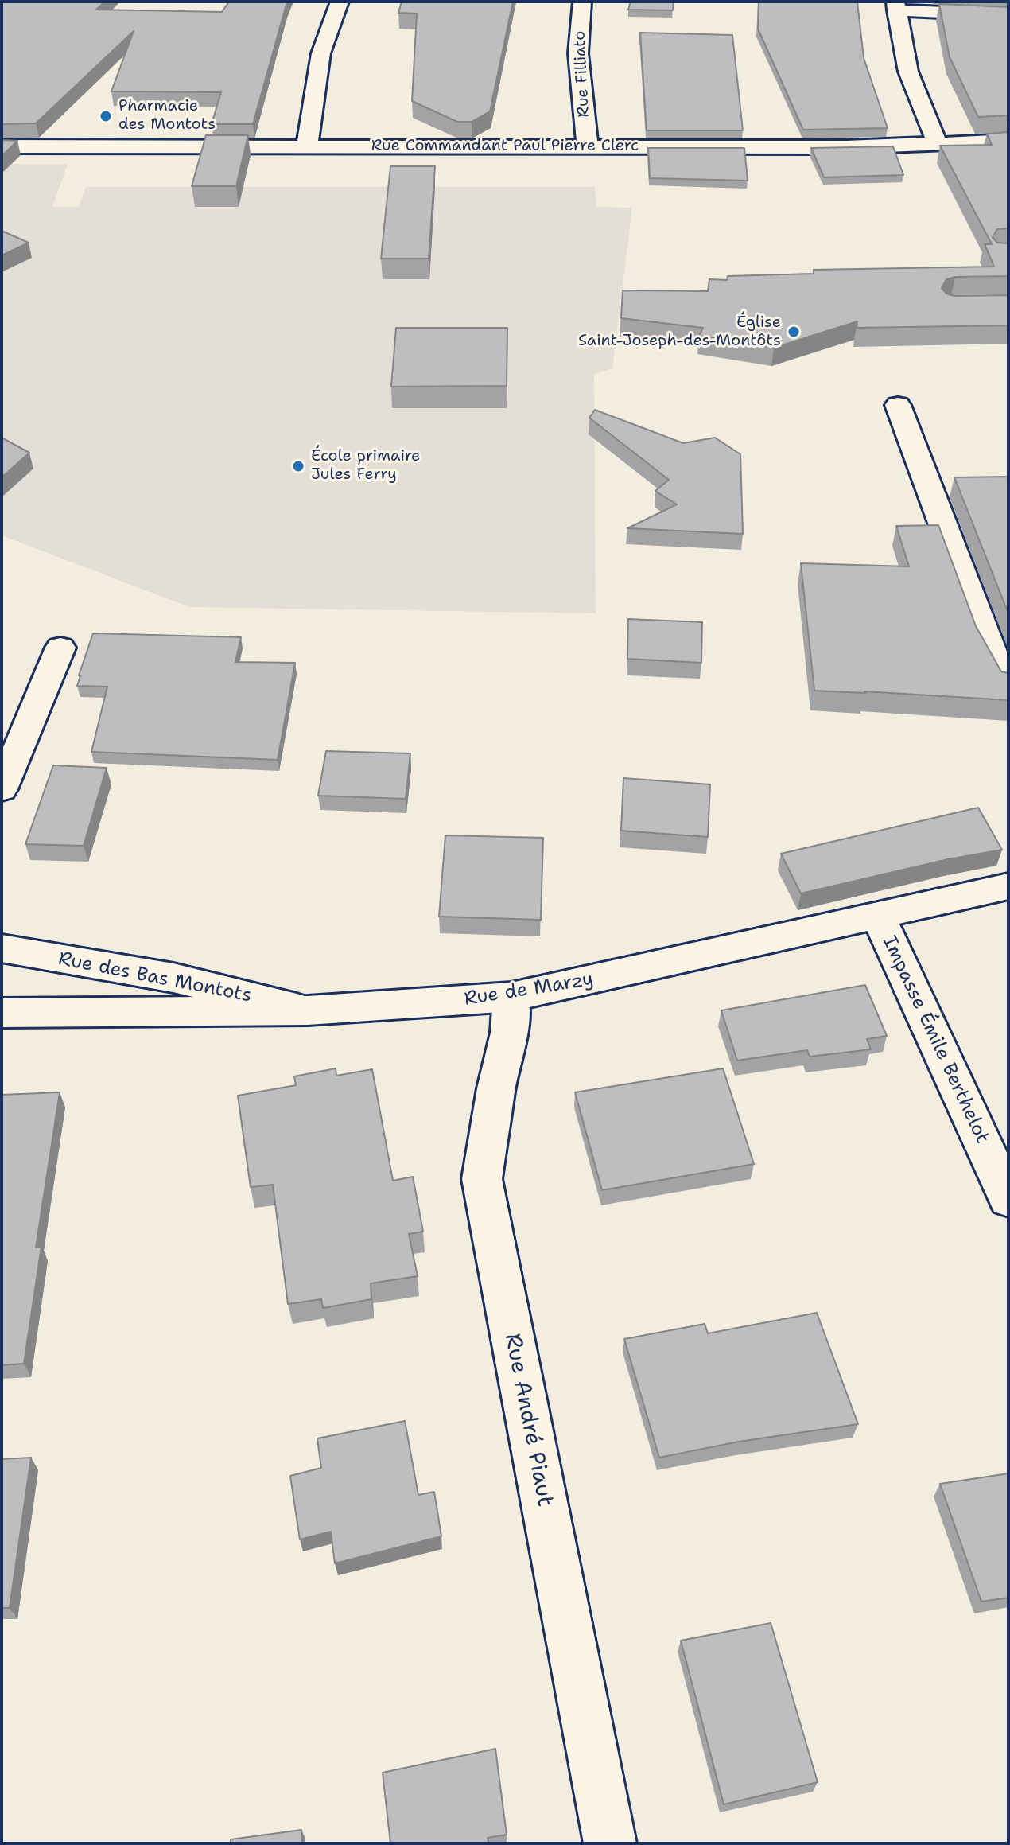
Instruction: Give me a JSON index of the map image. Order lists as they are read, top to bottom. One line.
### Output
{"streets":{"street":["Rue Filliato","Rue Commandant Paul Pierre Clerc","Rue des Bas Montots","Rue de Marzy","Impasse Émile Berthelot","Rue André Piaut"]},"crossings":[["Rue Filliato","Rue Commandant Paul Pierre Clerc"],["Rue des Bas Montots","Rue de Marzy"],["Rue de Marzy","Impasse Émile Berthelot"],["Rue de Marzy","Rue André Piaut"]],"places":["Pharmacie des Montots","Église Saint-Joseph-des-Montôts","École primaire Jules Ferry"]}
